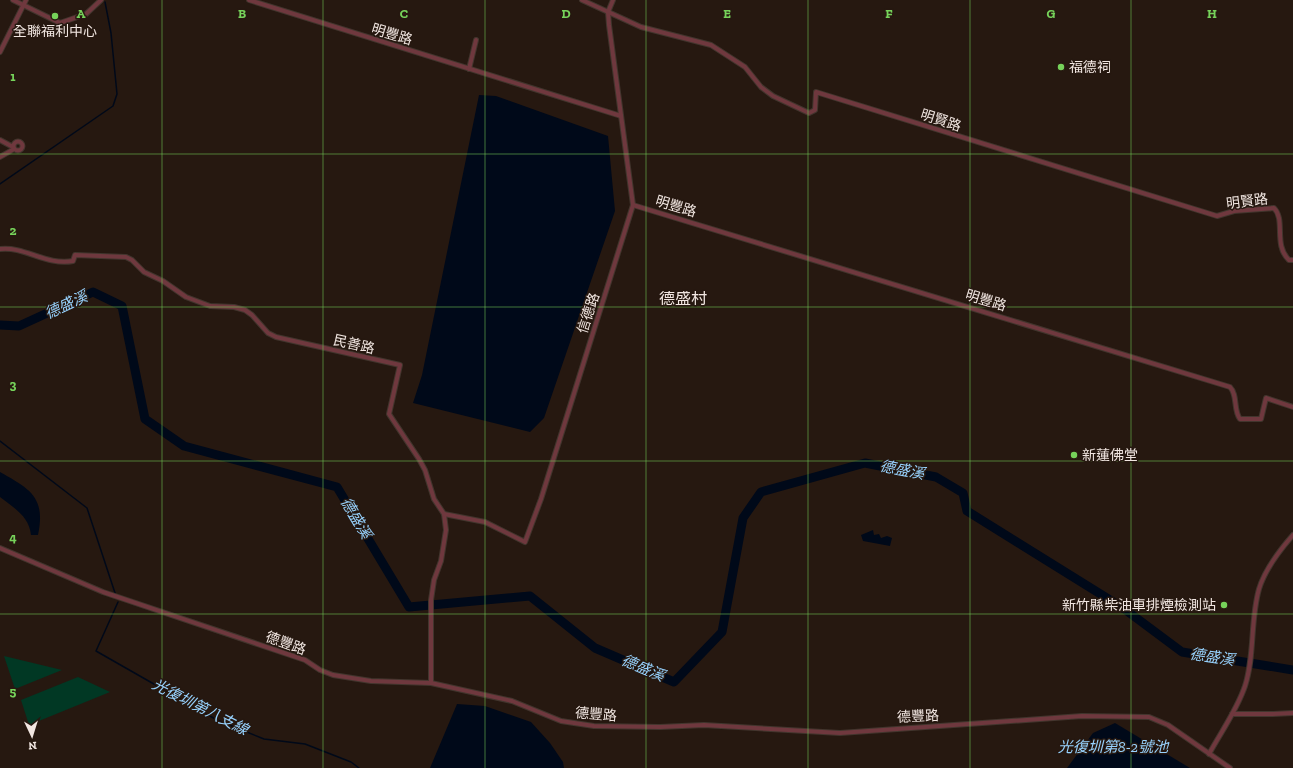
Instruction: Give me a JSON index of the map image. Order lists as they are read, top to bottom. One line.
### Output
{"streets":{"street":["明豐路","明賢路","信德路","民善路","德豐路"]},"crossings":[["明豐路","信德路"],["明賢路","信德路"],["信德路","民善路"],["民善路","德豐路"]],"districts":["德盛村"],"water":["德盛溪","光復圳第八支線","光復圳第8-2號池"],"places":["全聯福利中心","福德祠","新蓮佛堂","新竹縣柴油車排煙檢測站"],"north":"bottom","grid":{"columns":["A","B","C","D","E","F","G","H"],"rows":["1","2","3","4","5"]}}
